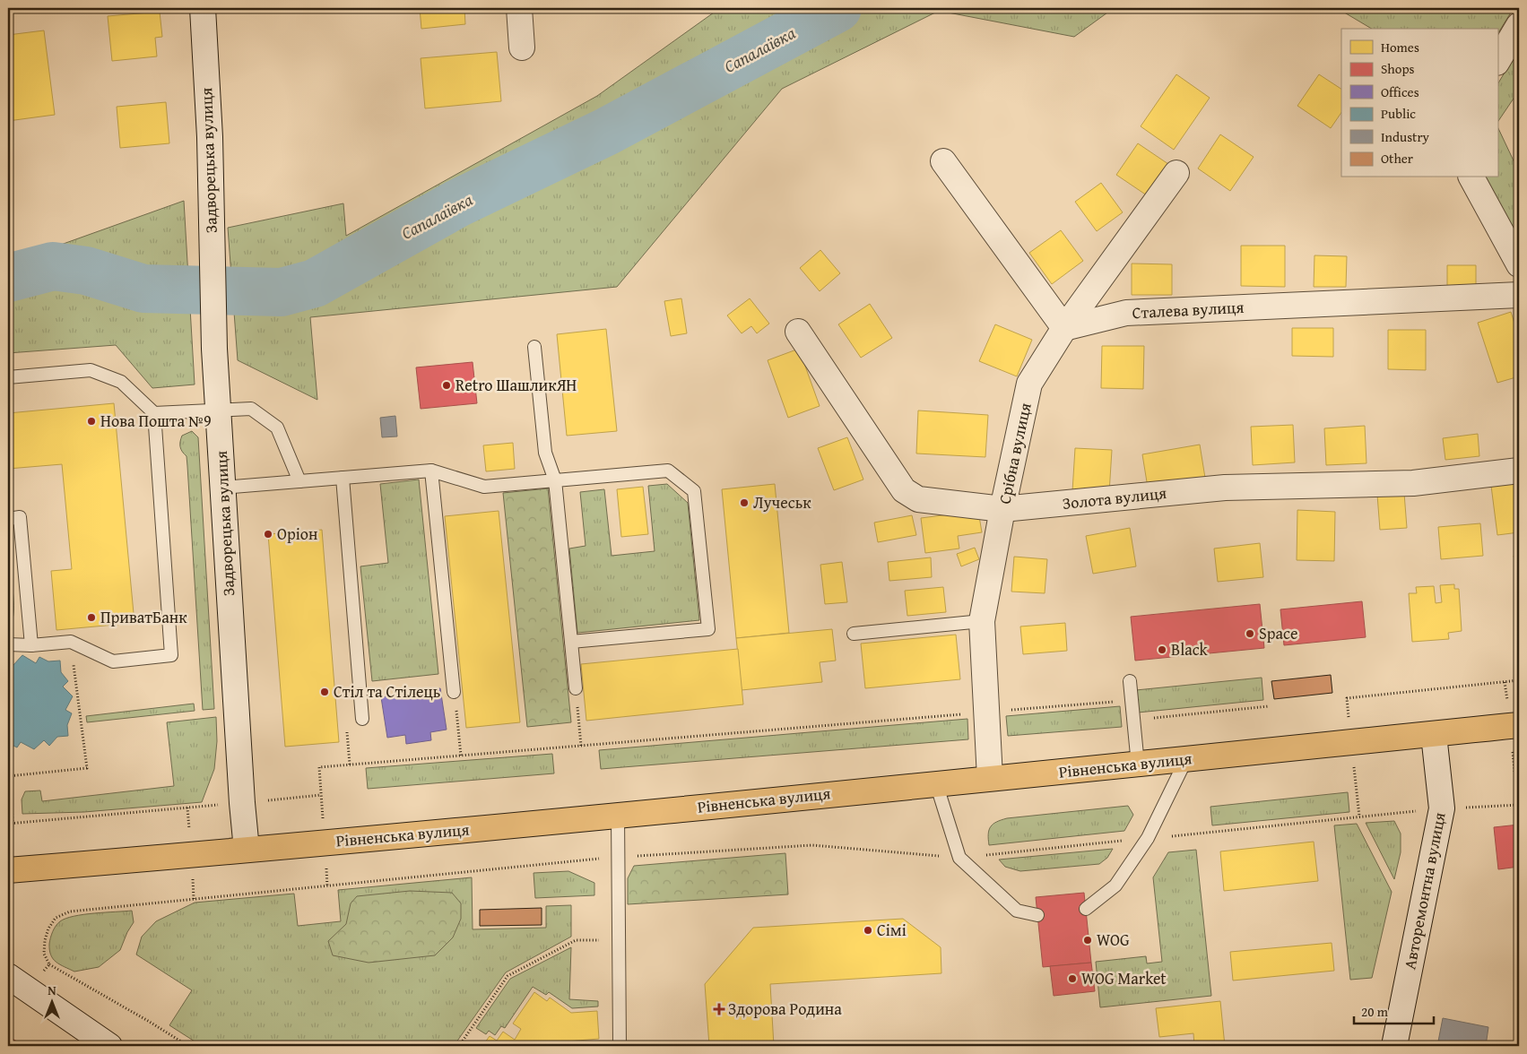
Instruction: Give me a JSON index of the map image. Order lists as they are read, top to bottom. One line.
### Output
{"streets":{"main road":["Рівненська вулиця"],"street":["Задворецька вулиця","Сталева вулиця","Срібна вулиця","Золота вулиця","Авторемонтна вулиця"]},"crossings":[["Задворецька вулиця","Рівненська вулиця"],["Сталева вулиця","Срібна вулиця"],["Срібна вулиця","Золота вулиця"],["Срібна вулиця","Рівненська вулиця"],["Рівненська вулиця","Авторемонтна вулиця"]],"water":["Сапалаївка"],"places":{"other":["Retro ШашликЯН","Нова Пошта №9","Лучеськ","Оріон","ПриватБанк","Space","Black","Стіл та Стілець","Сімі","WOG","WOG Market"],"health":["Здорова Родина"]},"legend":["Homes","Shops","Offices","Public","Industry","Other"],"scale_bar":"20 m","north":"top"}
